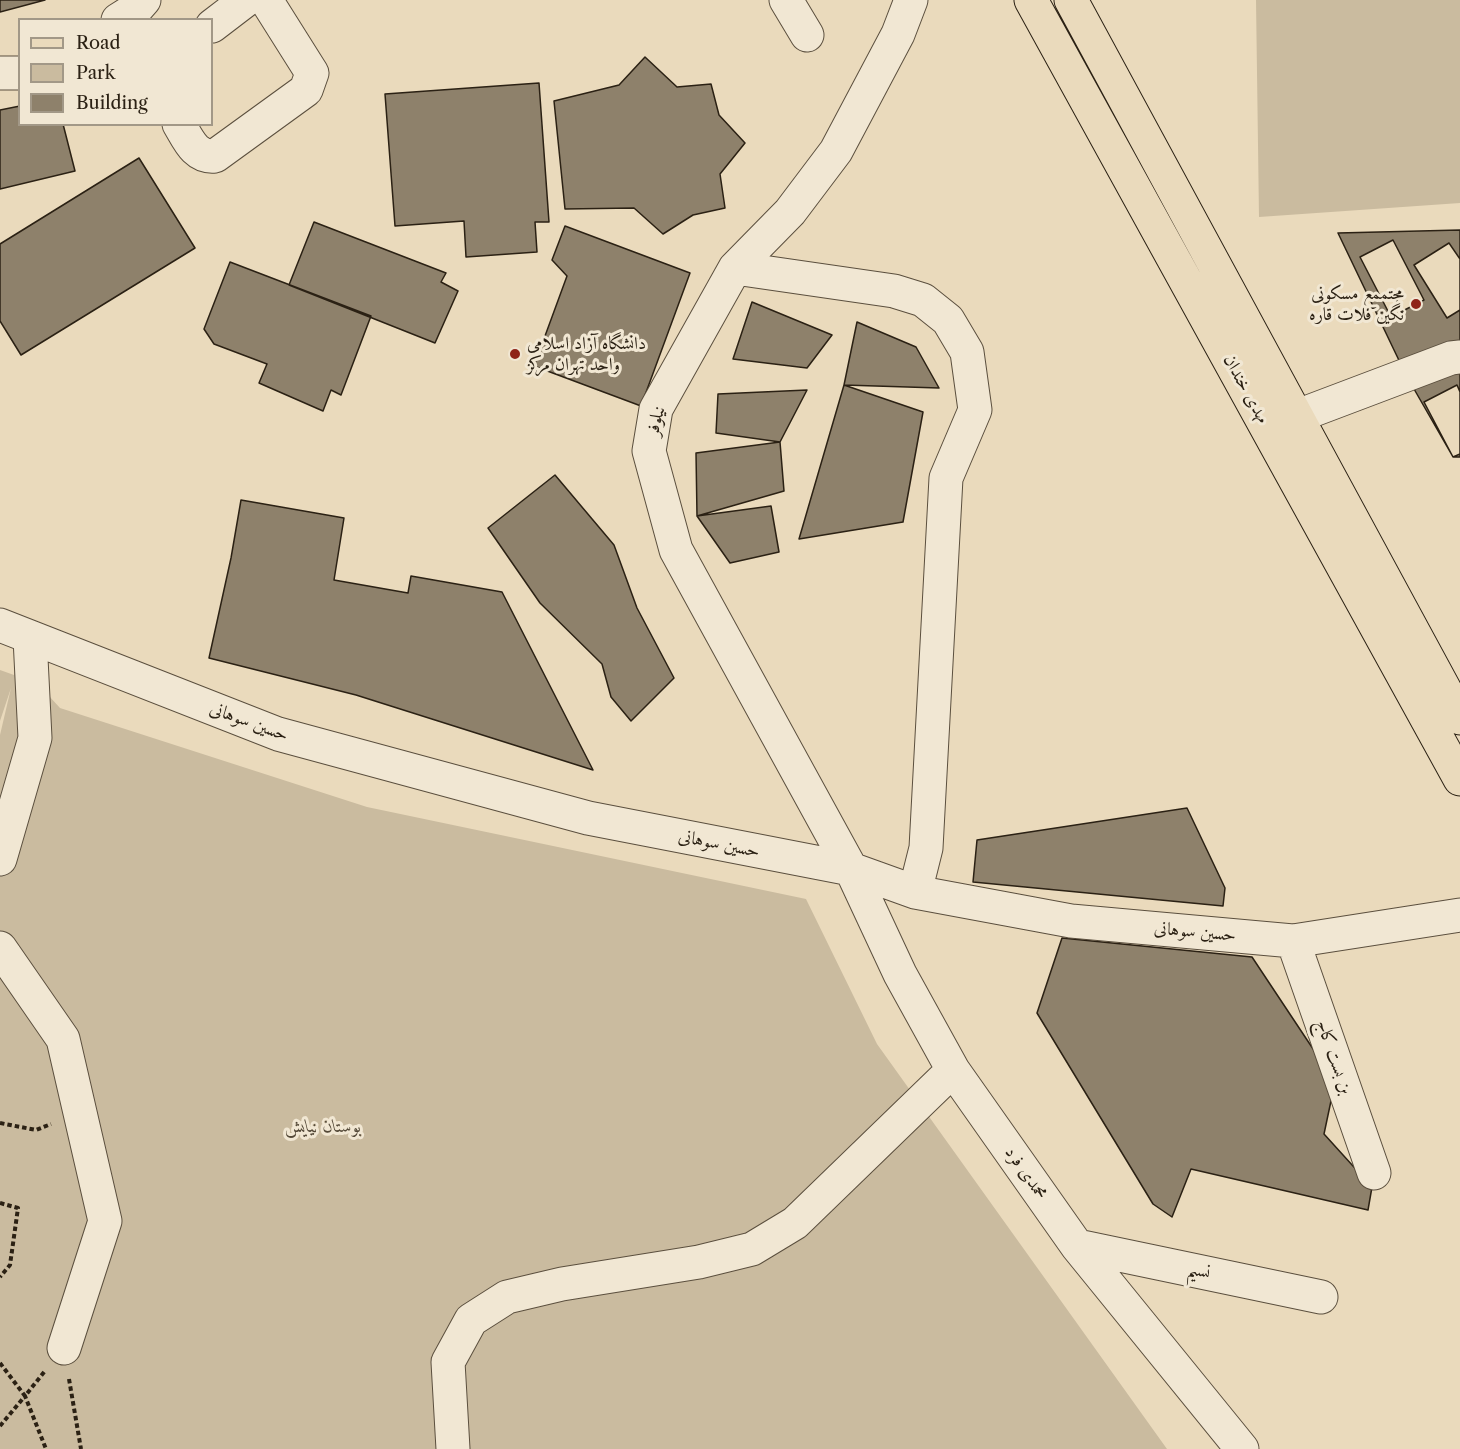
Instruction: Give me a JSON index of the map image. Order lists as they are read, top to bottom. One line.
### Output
{"streets":{"main road":["مهدی خندان"],"street":["نیلوفر","حسین سوهانی","بن بست کاج","محمدی فرد","نسیم"]},"crossings":[["نیلوفر","حسین سوهانی"],["نیلوفر","محمدی فرد"],["حسین سوهانی","بن بست کاج"],["حسین سوهانی","محمدی فرد"],["محمدی فرد","نسیم"]],"parks":["بوستان نیایش"],"places":["مجتممع مسکونی نگین فلات قاره","دانشگاه آزاد اسلامی واحد تهران مرکز"],"legend":["Road","Park","Building"]}
